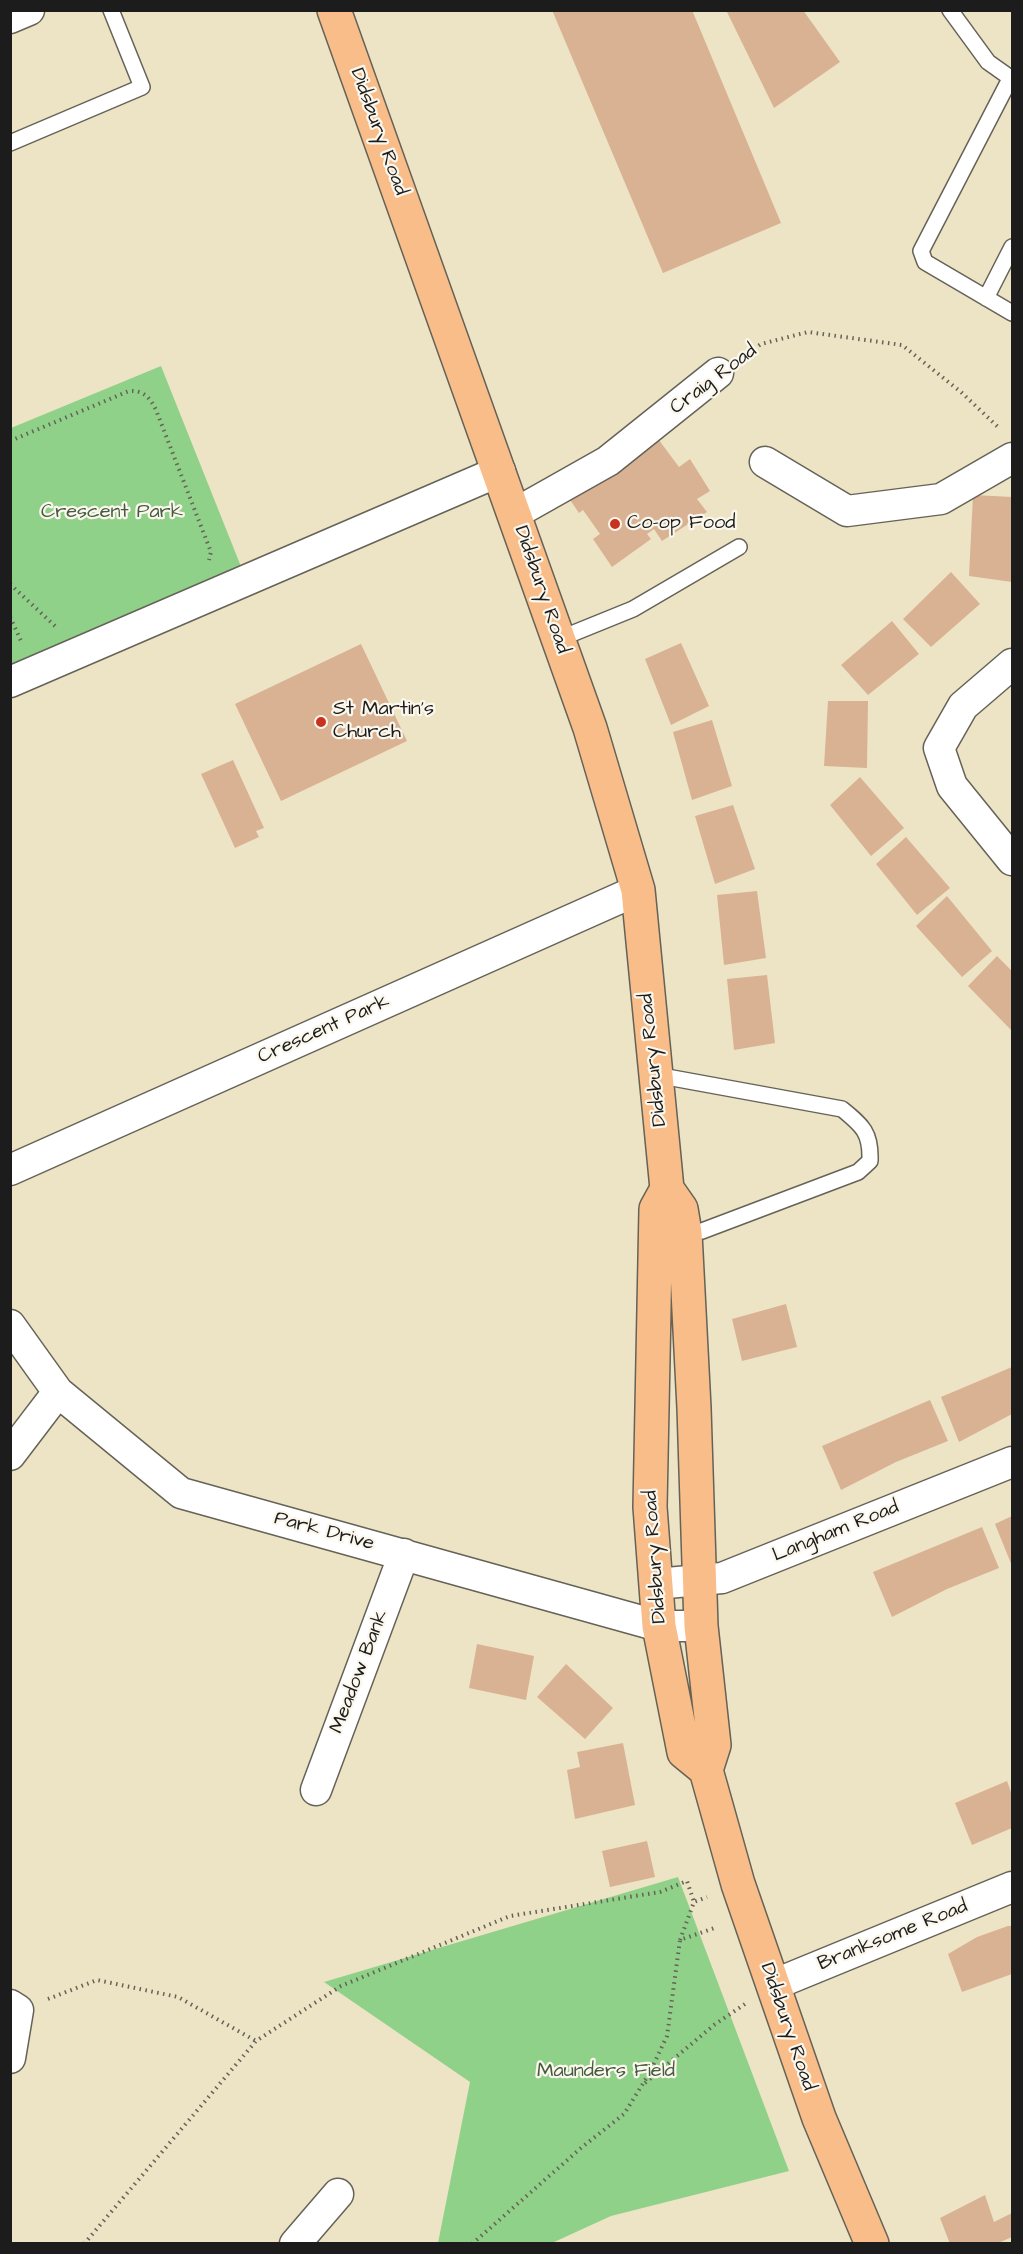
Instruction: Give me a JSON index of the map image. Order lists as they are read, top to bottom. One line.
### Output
{"streets":{"main road":["Didsbury Road"],"street":["Craig Road","Crescent Park","Park Drive","Langham Road","Meadow Bank","Branksome Road"]},"crossings":[["Didsbury Road","Craig Road"],["Didsbury Road","Crescent Park"],["Didsbury Road","Park Drive"],["Didsbury Road","Langham Road"],["Didsbury Road","Branksome Road"],["Park Drive","Meadow Bank"]],"parks":["Crescent Park","Maunders Field"],"places":["Co-op Food","St Martin's Church"]}
